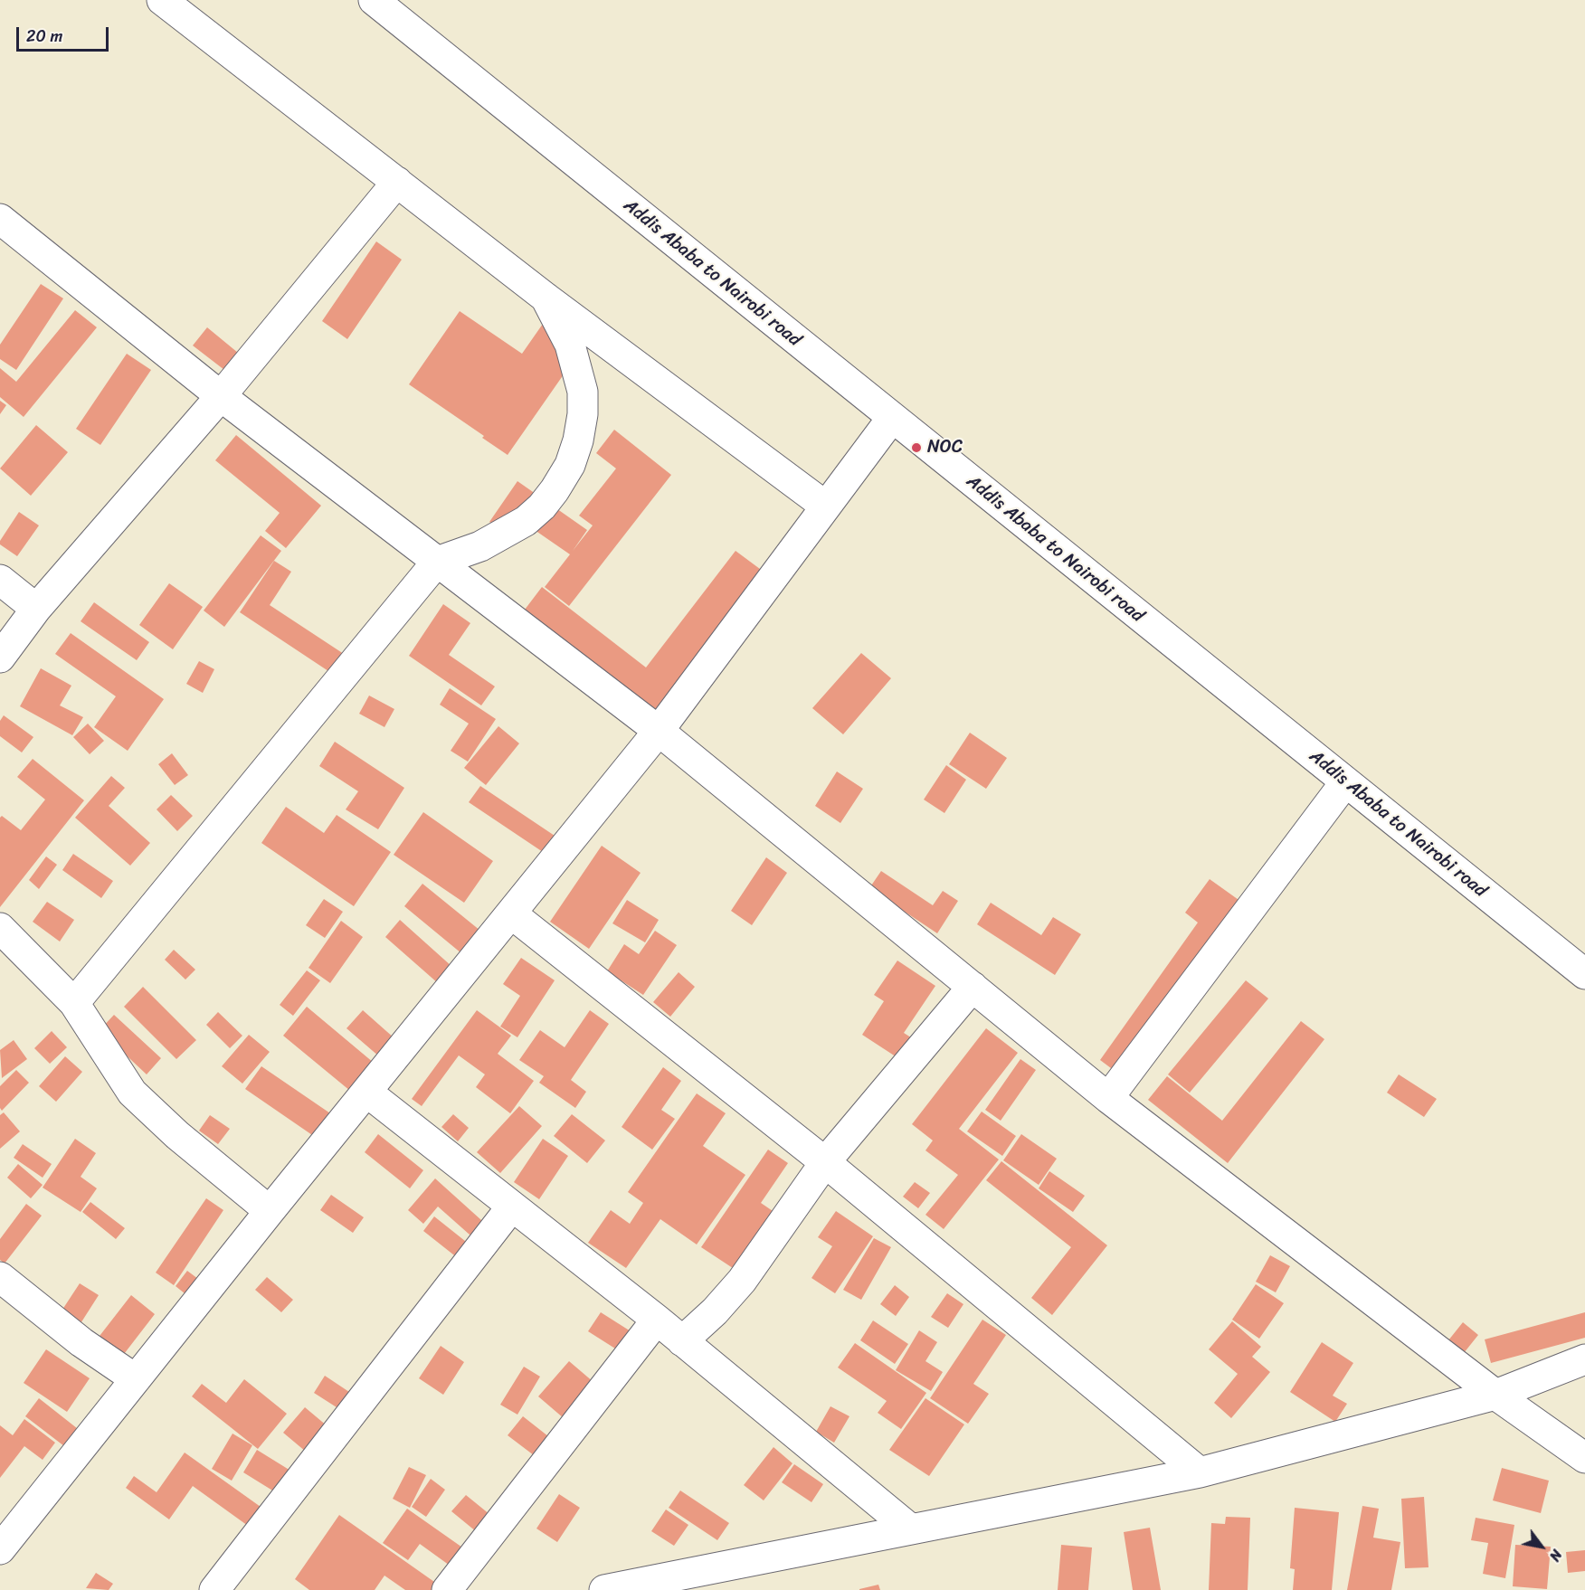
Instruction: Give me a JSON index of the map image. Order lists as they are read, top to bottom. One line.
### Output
{"streets":{"main road":["Addis Ababa to Nairobi road"]},"places":["NOC"],"scale_bar":"20 m","north":"bottom right"}
